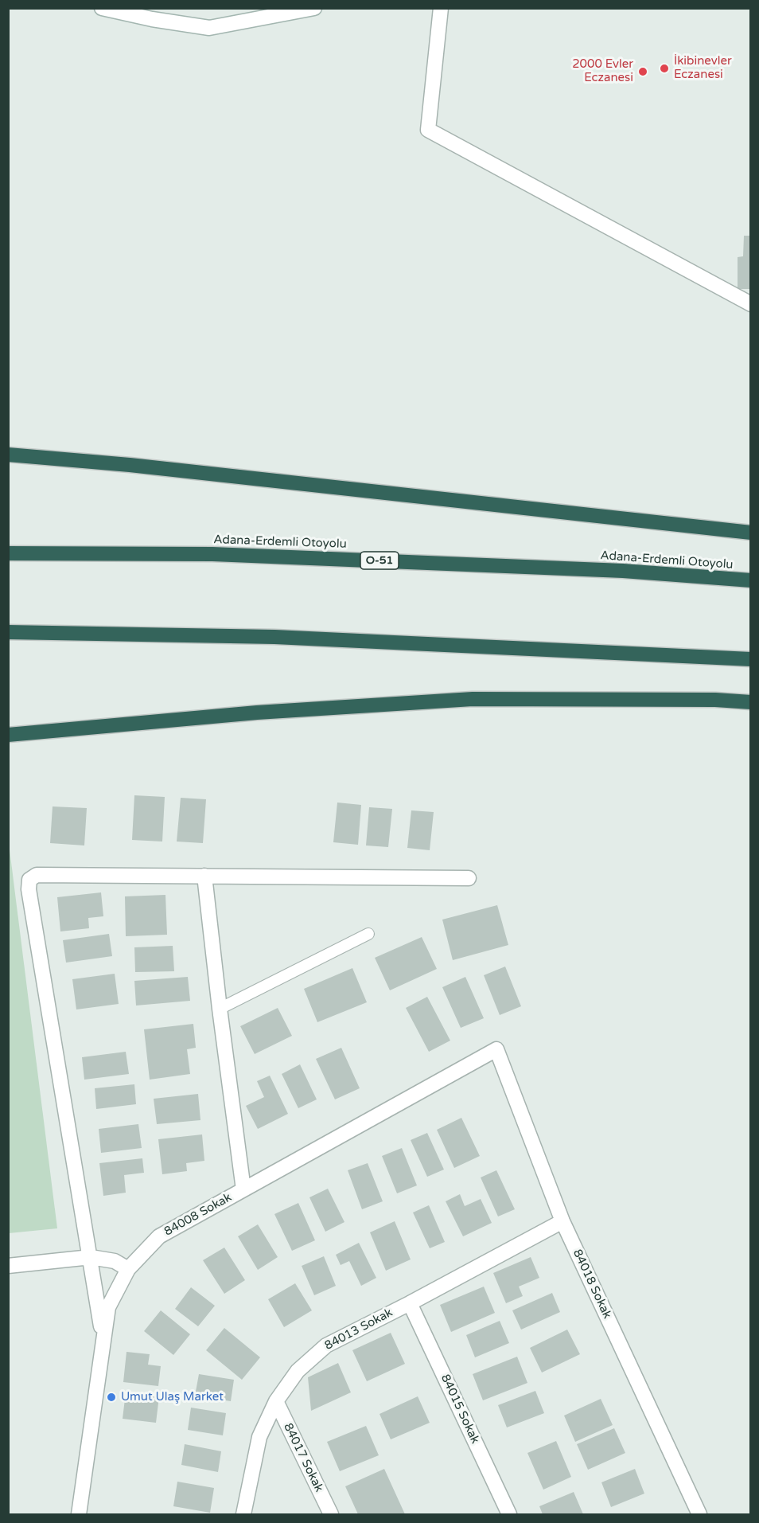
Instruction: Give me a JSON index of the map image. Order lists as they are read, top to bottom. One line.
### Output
{"streets":{"highway":["Adana-Erdemli Otoyolu","O-51"],"street":["84008 Sokak","84018 Sokak","84013 Sokak","84015 Sokak","84017 Sokak"]},"crossings":[["84008 Sokak","84018 Sokak"],["84018 Sokak","84013 Sokak"],["84013 Sokak","84015 Sokak"],["84013 Sokak","84017 Sokak"]],"places":["İkibinevler Eczanesi","2000 Evler Eczanesi","Umut Ulaş Market"]}
